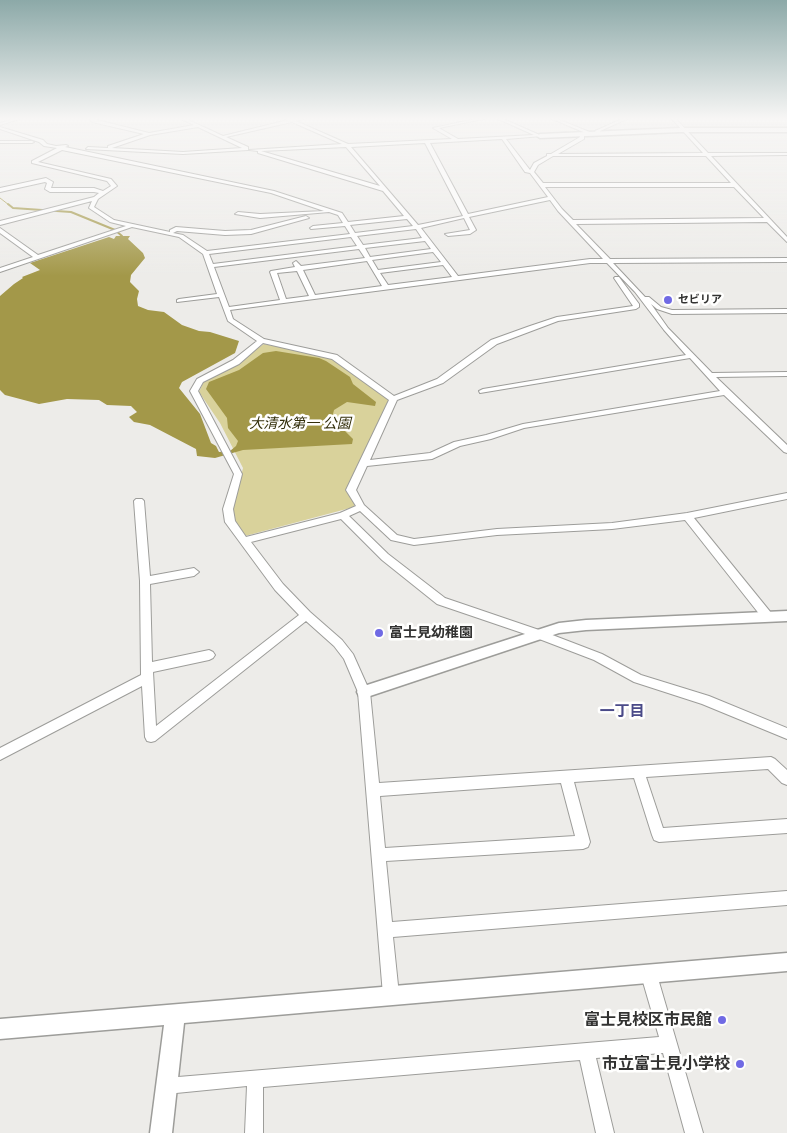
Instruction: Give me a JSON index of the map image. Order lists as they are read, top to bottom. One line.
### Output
{"districts":["一丁目"],"parks":["大清水第一 公園"],"places":["セビリア","富士見幼稚園","富士見校区市民館","市立富士見小学校"]}
